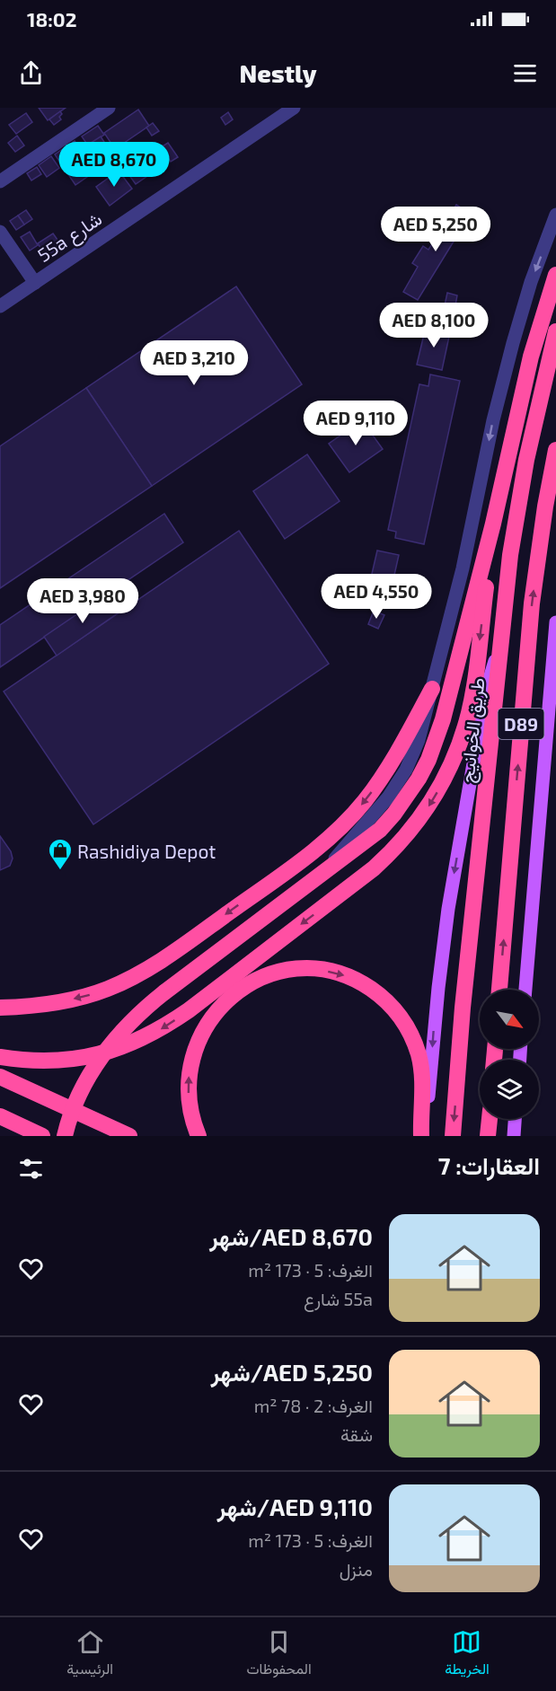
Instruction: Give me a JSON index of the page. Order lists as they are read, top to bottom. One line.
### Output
{"streets":{"highway":["D89","طريق الخوانيج"],"street":["55a شارع"]},"places":{"shop":["Rashidiya Depot"]},"north":"bottom right","page":{"status":"18:02","header":"Nestly","price":["AED 8,670","AED 5,250","AED 8,100","AED 3,210","AED 9,110","AED 4,550","AED 3,980"],"heading":"العقارات: 7","list":[{"name":"AED 8,670/شهر","note":"الغرف: 5 · 173 m² · 55a شارع"},{"name":"AED 5,250/شهر","note":"الغرف: 2 · 78 m² · شقة"},{"name":"AED 9,110/شهر","note":"الغرف: 5 · 173 m² · منزل"}],"tabs":["الخريطة","المحفوظات","الرئيسية"]}}
